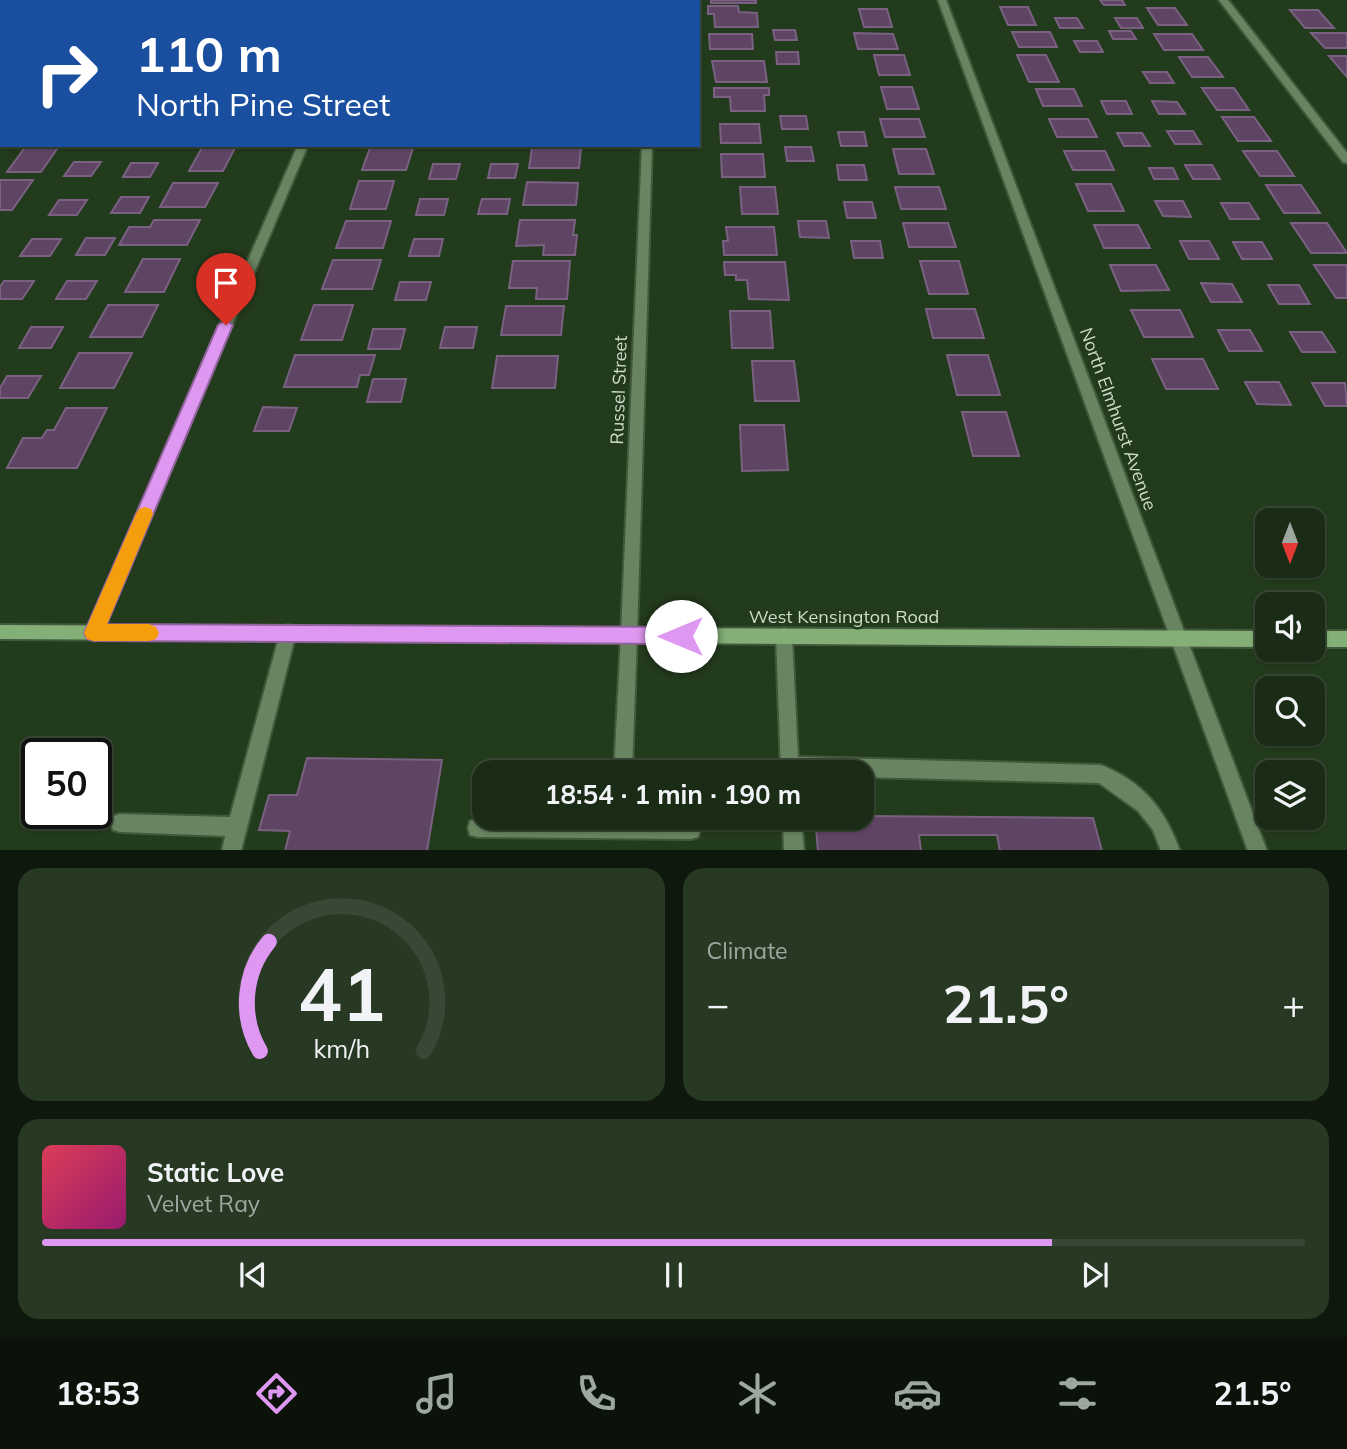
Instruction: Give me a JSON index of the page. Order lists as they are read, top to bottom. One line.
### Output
{"streets":{"main road":["West Kensington Road"],"street":["Russel Street","North Elmhurst Avenue"]},"crossings":[["Russel Street","West Kensington Road"],["North Elmhurst Avenue","West Kensington Road"]],"north":"bottom","page":{"turn":["110 m","North Pine Street"],"limit":"50","trip":"18:54 · 1 min · 190 m","tile":"Climate","heat":["−","21.5°","+"],"song":["Static Love","Velvet Ray"],"tabs":["18:53","21.5°"],"gauge":["41","km/h"]}}
